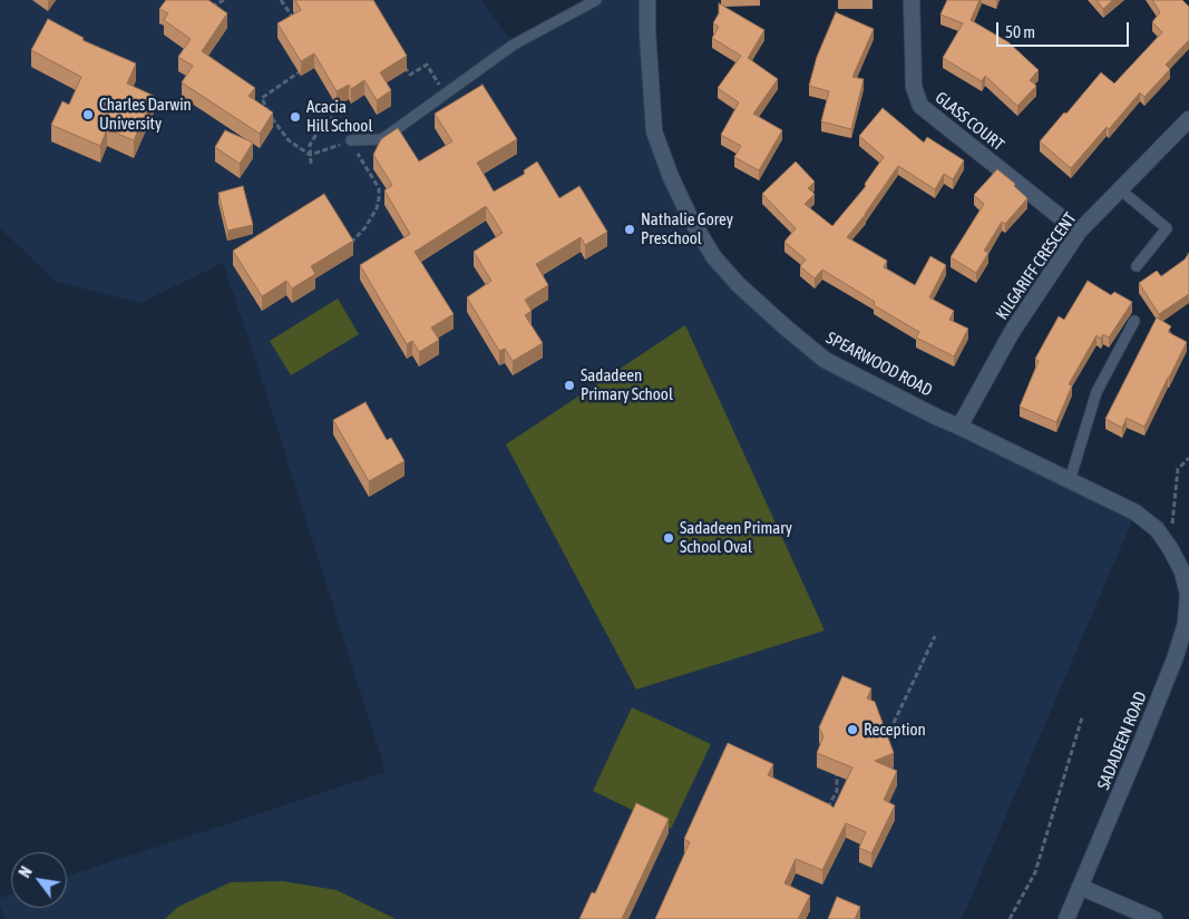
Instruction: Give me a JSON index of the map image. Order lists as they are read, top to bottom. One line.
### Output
{"streets":{"street":["GLASS COURT","KILGARIFF CRESCENT","SPEARWOOD ROAD","SADADEEN ROAD"]},"crossings":[["GLASS COURT","KILGARIFF CRESCENT"],["KILGARIFF CRESCENT","SPEARWOOD ROAD"],["SPEARWOOD ROAD","SADADEEN ROAD"]],"places":["Charles Darwin University","Acacia Hill School","Nathalie Gorey Preschool","Sadadeen Primary School","Sadadeen Primary School Oval","Reception"],"scale_bar":"50 m","north":"top left"}
